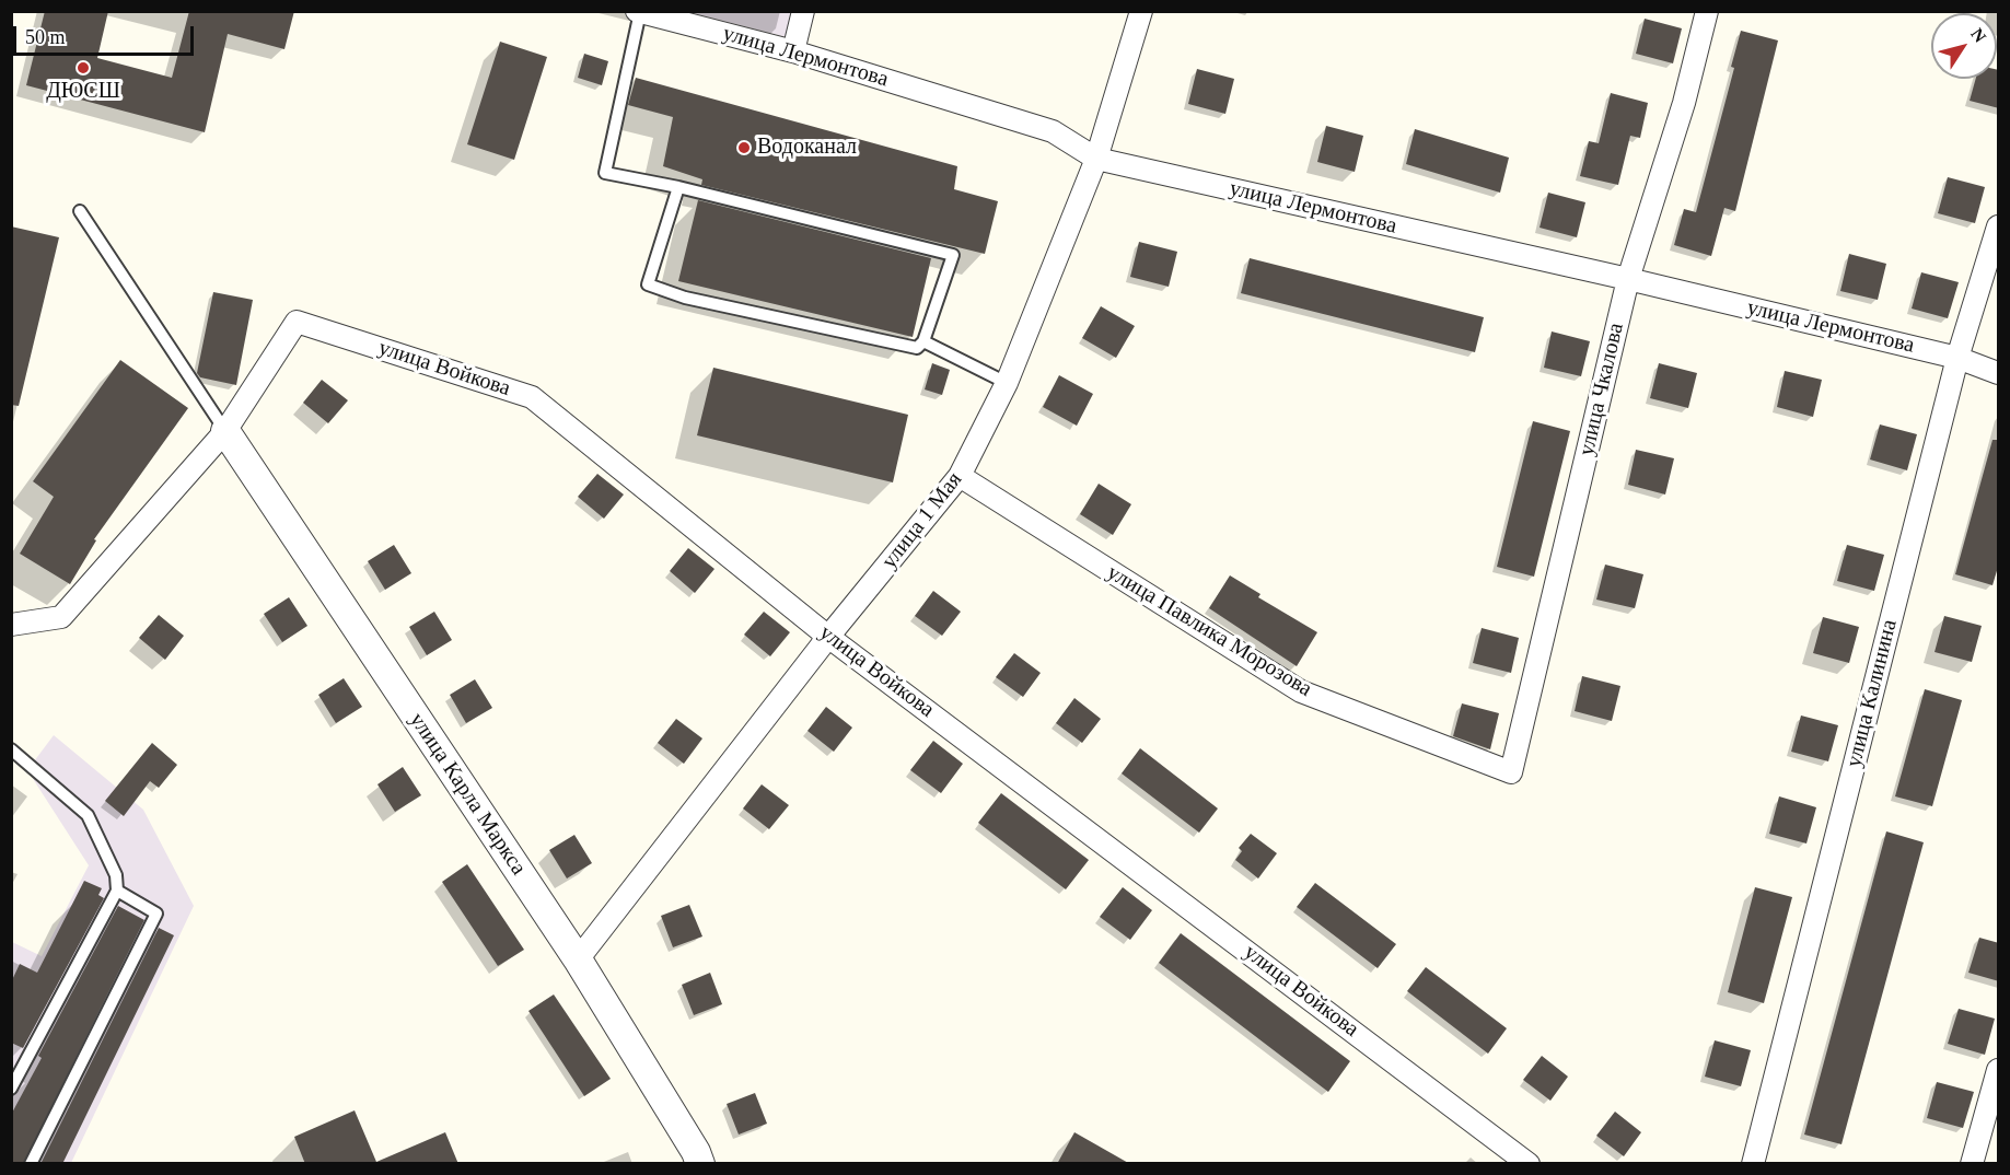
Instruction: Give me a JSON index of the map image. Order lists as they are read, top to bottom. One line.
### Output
{"streets":{"street":["улица Лермонтова","улица Войкова","улица Чкалова","улица 1 Мая","улица Павлика Морозова","улица Калинина","улица Карла Маркса"]},"crossings":[["улица Лермонтова","улица Чкалова"],["улица Лермонтова","улица 1 Мая"],["улица Лермонтова","улица Калинина"],["улица Войкова","улица 1 Мая"],["улица Войкова","улица Карла Маркса"],["улица Чкалова","улица Павлика Морозова"],["улица 1 Мая","улица Павлика Морозова"],["улица 1 Мая","улица Карла Маркса"]],"places":["ДЮСШ","Водоканал"],"scale_bar":"50 m","north":"top right"}
